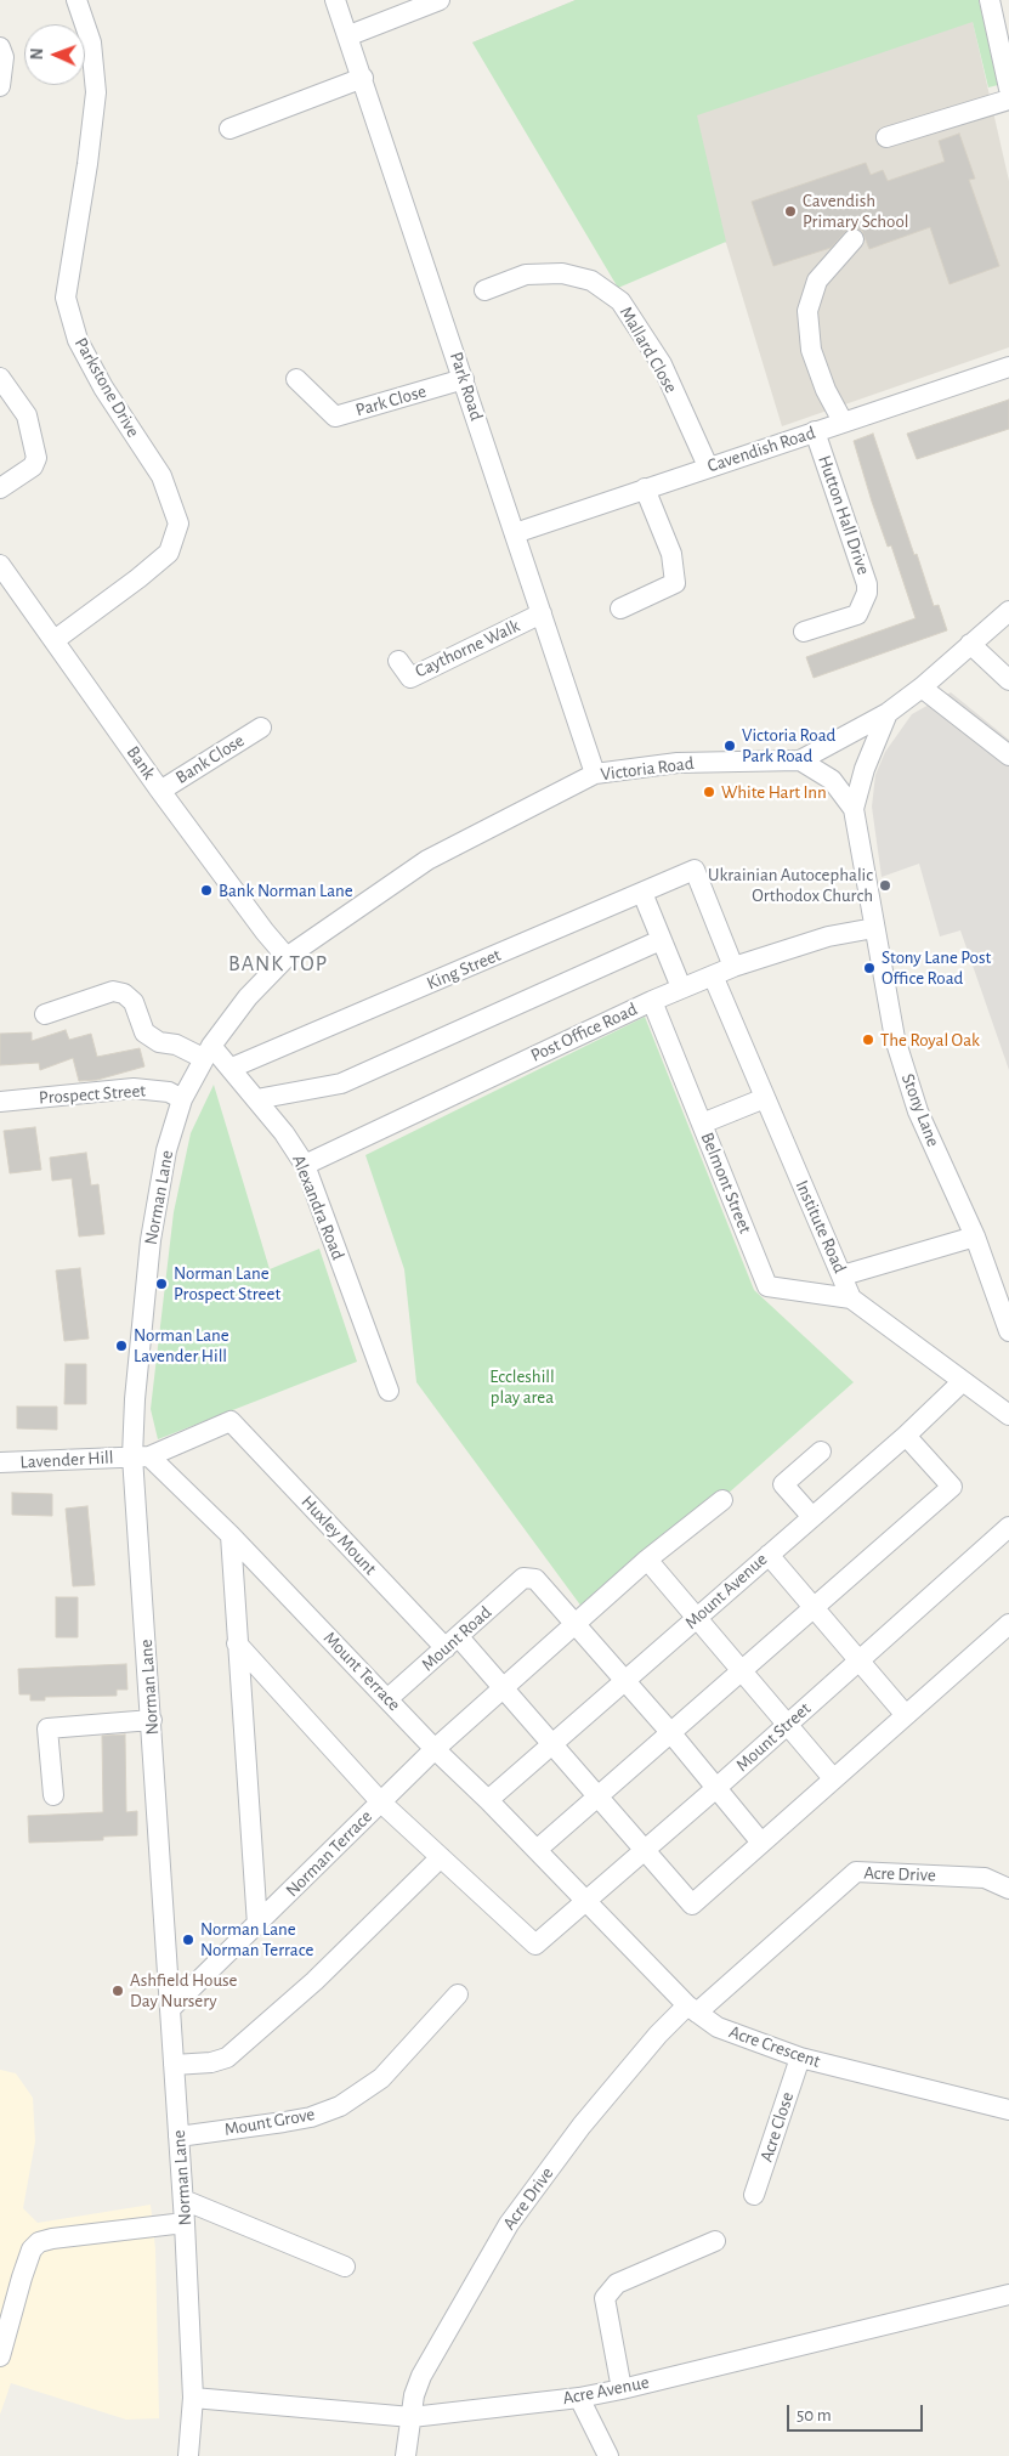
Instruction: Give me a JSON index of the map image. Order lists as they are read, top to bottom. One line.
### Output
{"streets":{"street":["Mallard Close","Park Road","Parkstone Drive","Park Close","Cavendish Road","Hutton Hall Drive","Caythorne Walk","Bank Close","Bank","Victoria Road","King Street","Post Office Road","Prospect Street","Stony Lane","Belmont Street","Norman Lane","Alexandra Road","Institute Road","Lavender Hill","Huxley Mount","Mount Avenue","Mount Road","Mount Terrace","Mount Street","Norman Terrace","Acre Drive","Acre Crescent","Mount Grove","Acre Close","Acre Avenue"]},"crossings":[["Mallard Close","Cavendish Road"],["Park Road","Park Close"],["Park Road","Cavendish Road"],["Park Road","Caythorne Walk"],["Park Road","Victoria Road"],["Parkstone Drive","Bank"],["Cavendish Road","Hutton Hall Drive"],["Bank Close","Bank"],["Bank","Victoria Road"],["Bank","Norman Lane"],["Victoria Road","Stony Lane"],["Victoria Road","Norman Lane"],["King Street","Post Office Road"],["King Street","Alexandra Road"],["Post Office Road","Stony Lane"],["Post Office Road","Belmont Street"],["Post Office Road","Alexandra Road"],["Post Office Road","Institute Road"],["Prospect Street","Norman Lane"],["Belmont Street","Institute Road"],["Norman Lane","Alexandra Road"],["Norman Lane","Lavender Hill"],["Norman Lane","Huxley Mount"],["Norman Lane","Mount Terrace"],["Norman Lane","Norman Terrace"],["Norman Lane","Mount Grove"],["Norman Lane","Acre Avenue"],["Lavender Hill","Huxley Mount"],["Lavender Hill","Mount Terrace"],["Huxley Mount","Mount Avenue"],["Huxley Mount","Mount Road"],["Huxley Mount","Mount Terrace"],["Huxley Mount","Mount Street"],["Huxley Mount","Norman Terrace"],["Mount Avenue","Mount Terrace"],["Mount Road","Mount Terrace"],["Mount Road","Norman Terrace"],["Mount Terrace","Mount Street"],["Mount Terrace","Norman Terrace"],["Mount Terrace","Acre Crescent"],["Mount Street","Acre Crescent"],["Acre Drive","Acre Crescent"],["Acre Drive","Acre Avenue"],["Acre Crescent","Acre Close"]],"districts":["BANK TOP"],"parks":["Eccleshill play area"],"places":["Cavendish Primary School","Victoria Road Park Road","White Hart Inn","Ukrainian Autocephalic Orthodox Church","Bank Norman Lane","Stony Lane Post Office Road","The Royal Oak","Norman Lane Prospect Street","Norman Lane Lavender Hill","Norman Lane Norman Terrace","Ashfield House Day Nursery"],"scale_bar":"50 m","north":"left"}
